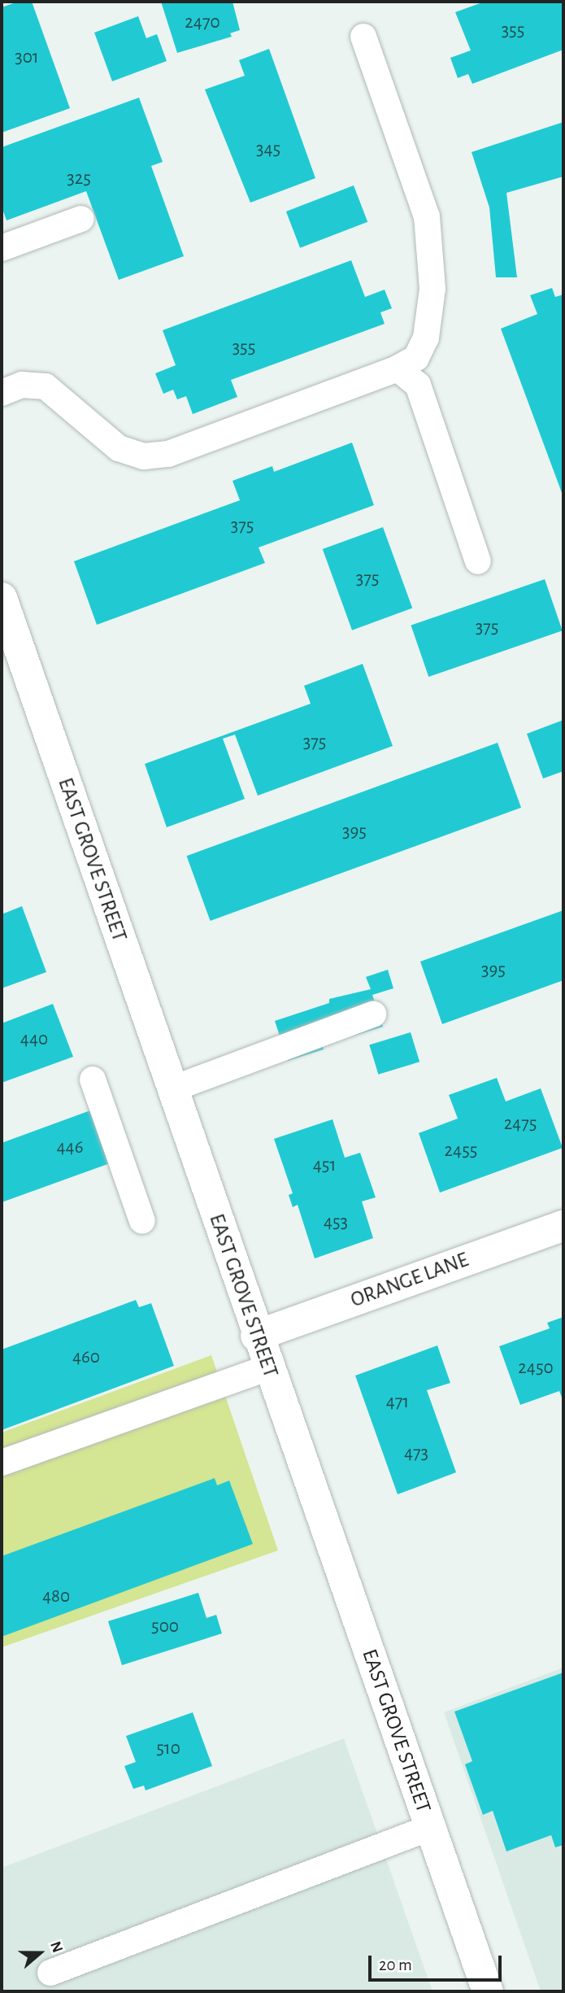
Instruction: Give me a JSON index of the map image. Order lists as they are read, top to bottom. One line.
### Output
{"streets":{"street":["EAST GROVE STREET","ORANGE LANE"]},"crossings":[["EAST GROVE STREET","ORANGE LANE"]],"house_numbers":["2470","355","301","345","325","355","375","375","375","375","395","395","440","2475","446","2455","451","453","460","2450","471","473","480","500","510"],"scale_bar":"20 m","north":"right"}
